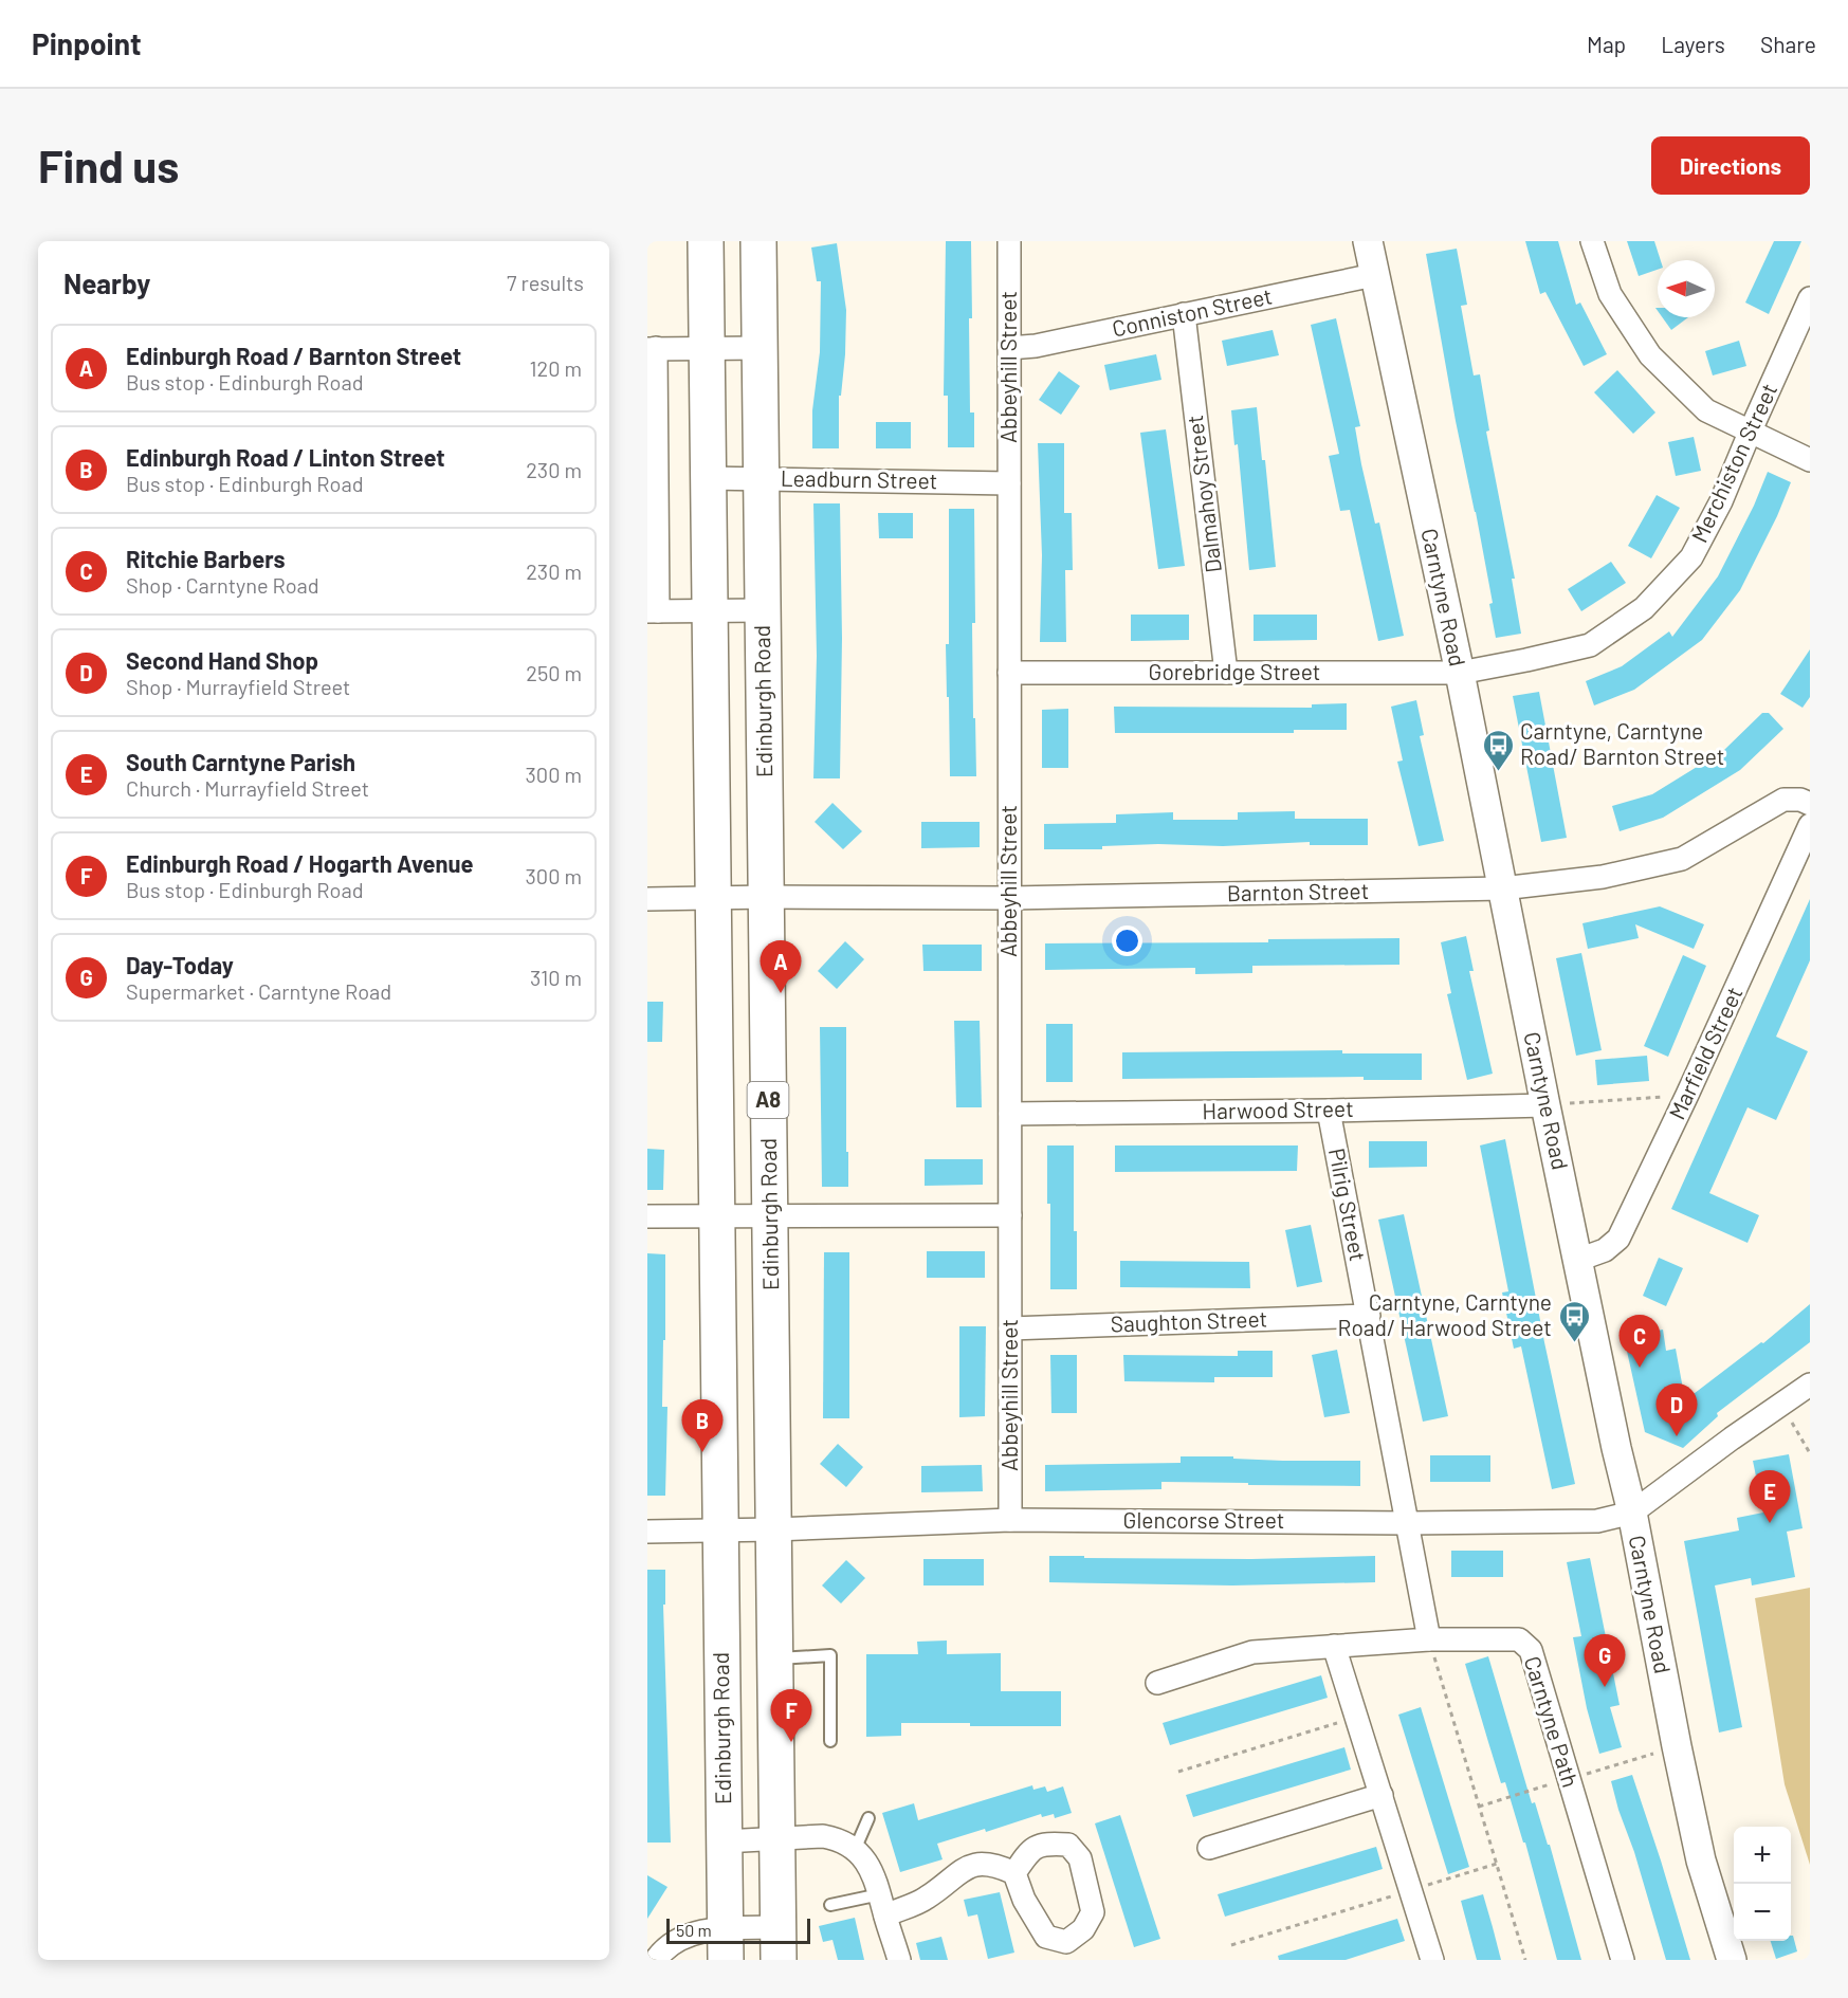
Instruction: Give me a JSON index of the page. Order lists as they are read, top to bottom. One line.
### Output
{"streets":{"main road":["Edinburgh Road","A8"],"street":["Conniston Street","Abbeyhill Street","Merchiston Street","Leadburn Street","Dalmahoy Street","Carntyne Road","Gorebridge Street","Barnton Street","Marfield Street","Harwood Street","Pilrig Street","Saughton Street","Glencorse Street","Carntyne Path"]},"crossings":[["Conniston Street","Abbeyhill Street"],["Conniston Street","Dalmahoy Street"],["Conniston Street","Carntyne Road"],["Abbeyhill Street","Leadburn Street"],["Abbeyhill Street","Gorebridge Street"],["Abbeyhill Street","Barnton Street"],["Abbeyhill Street","Harwood Street"],["Abbeyhill Street","Saughton Street"],["Abbeyhill Street","Glencorse Street"],["Merchiston Street","Carntyne Road"],["Merchiston Street","Gorebridge Street"],["Leadburn Street","Edinburgh Road"],["Dalmahoy Street","Gorebridge Street"],["Carntyne Road","Gorebridge Street"],["Carntyne Road","Barnton Street"],["Carntyne Road","Marfield Street"],["Carntyne Road","Harwood Street"],["Carntyne Road","Glencorse Street"],["Edinburgh Road","Barnton Street"],["Edinburgh Road","Glencorse Street"],["Harwood Street","Pilrig Street"],["Pilrig Street","Saughton Street"],["Pilrig Street","Glencorse Street"],["Pilrig Street","Carntyne Path"]],"places":{"bus stop":["Carntyne, Carntyne Road/ Barnton Street","Carntyne, Carntyne Road/ Harwood Street"]},"scale_bar":"50 m","north":"left","page":{"header":"Pinpoint","nav":["Map","Layers","Share"],"buttons":"Directions","title":"Find us","heading":["Nearby","7 results"],"list":[{"mark":"A","name":"Edinburgh Road / Barnton Street","note":"Bus stop · Edinburgh Road","value":"120 m"},{"mark":"B","name":"Edinburgh Road / Linton Street","note":"Bus stop · Edinburgh Road","value":"230 m"},{"mark":"C","name":"Ritchie Barbers","note":"Shop · Carntyne Road","value":"230 m"},{"mark":"D","name":"Second Hand Shop","note":"Shop · Murrayfield Street","value":"250 m"},{"mark":"E","name":"South Carntyne Parish","note":"Church · Murrayfield Street","value":"300 m"},{"mark":"F","name":"Edinburgh Road / Hogarth Avenue","note":"Bus stop · Edinburgh Road","value":"300 m"},{"mark":"G","name":"Day-Today","note":"Supermarket · Carntyne Road","value":"310 m"}],"pins":["A","C","D","B","E","G","F"],"map_buttons":["+","−"],"scale":"50 m"}}
